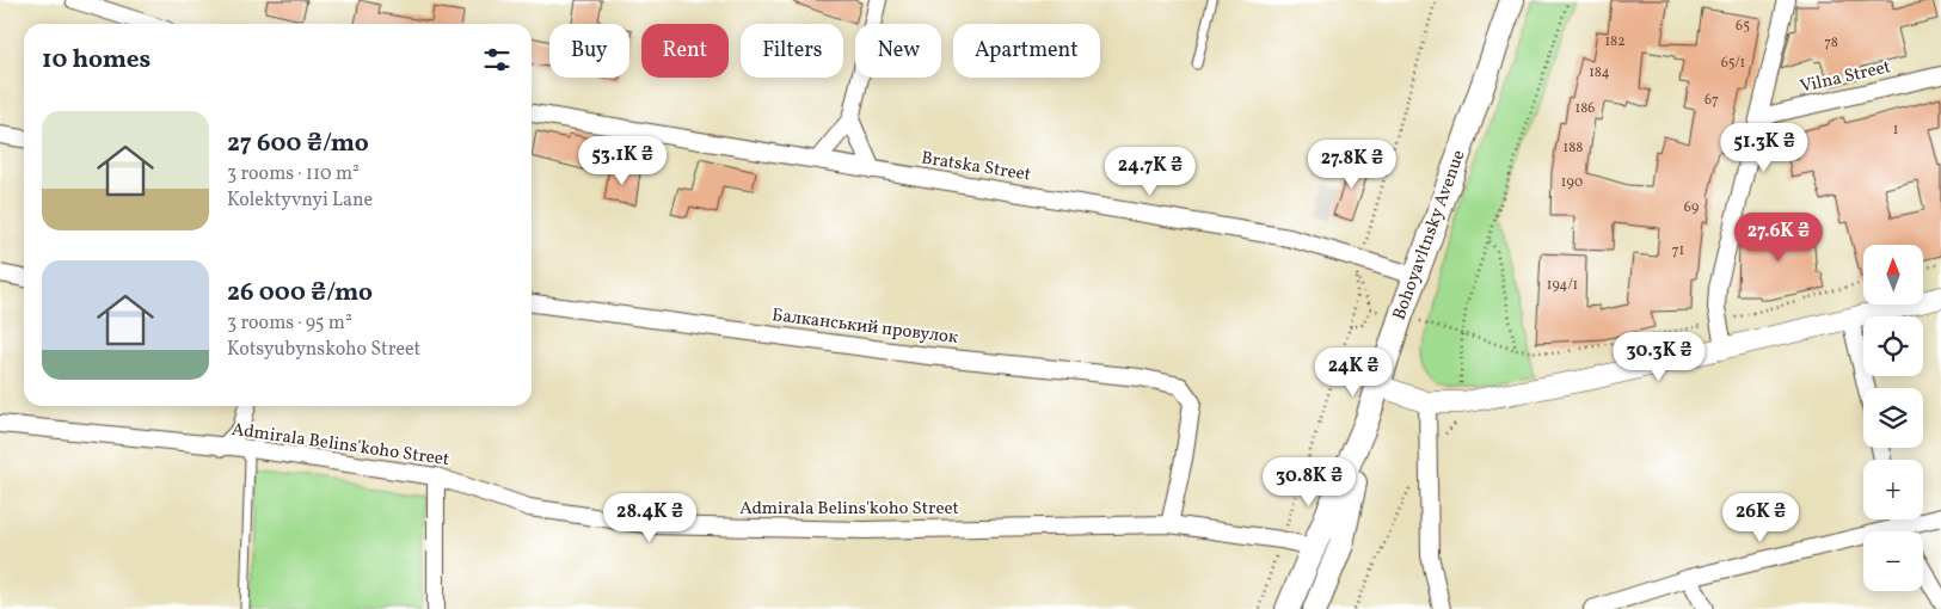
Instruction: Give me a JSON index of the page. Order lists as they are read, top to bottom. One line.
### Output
{"streets":{"main road":["Bohoyavltnsky Avenue"],"street":["Vilna Street","Bratska Street","Балканський провулок","Admirala Belins'koho Street"]},"crossings":[["Bratska Street","Bohoyavltnsky Avenue"],["Балканський провулок","Admirala Belins'koho Street"]],"house_numbers":["65","182","78","65/1","184","67","186","1","188","190","69","71","194/1"],"north":"top","page":{"chip":["Buy","Rent","Filters","New","Apartment"],"heading":"10 homes","list":[{"name":"27 600 ₴/mo","note":"3 rooms · 110 m² · Kolektyvnyi Lane"},{"name":"26 000 ₴/mo","note":"3 rooms · 95 m² · Kotsyubynskoho Street"}],"price":["51.3K ₴","53.1K ₴","27.8K ₴","24.7K ₴","27.6K ₴","30.3K ₴","24K ₴","30.8K ₴","28.4K ₴","26K ₴"],"map_buttons":["+","−"]}}
